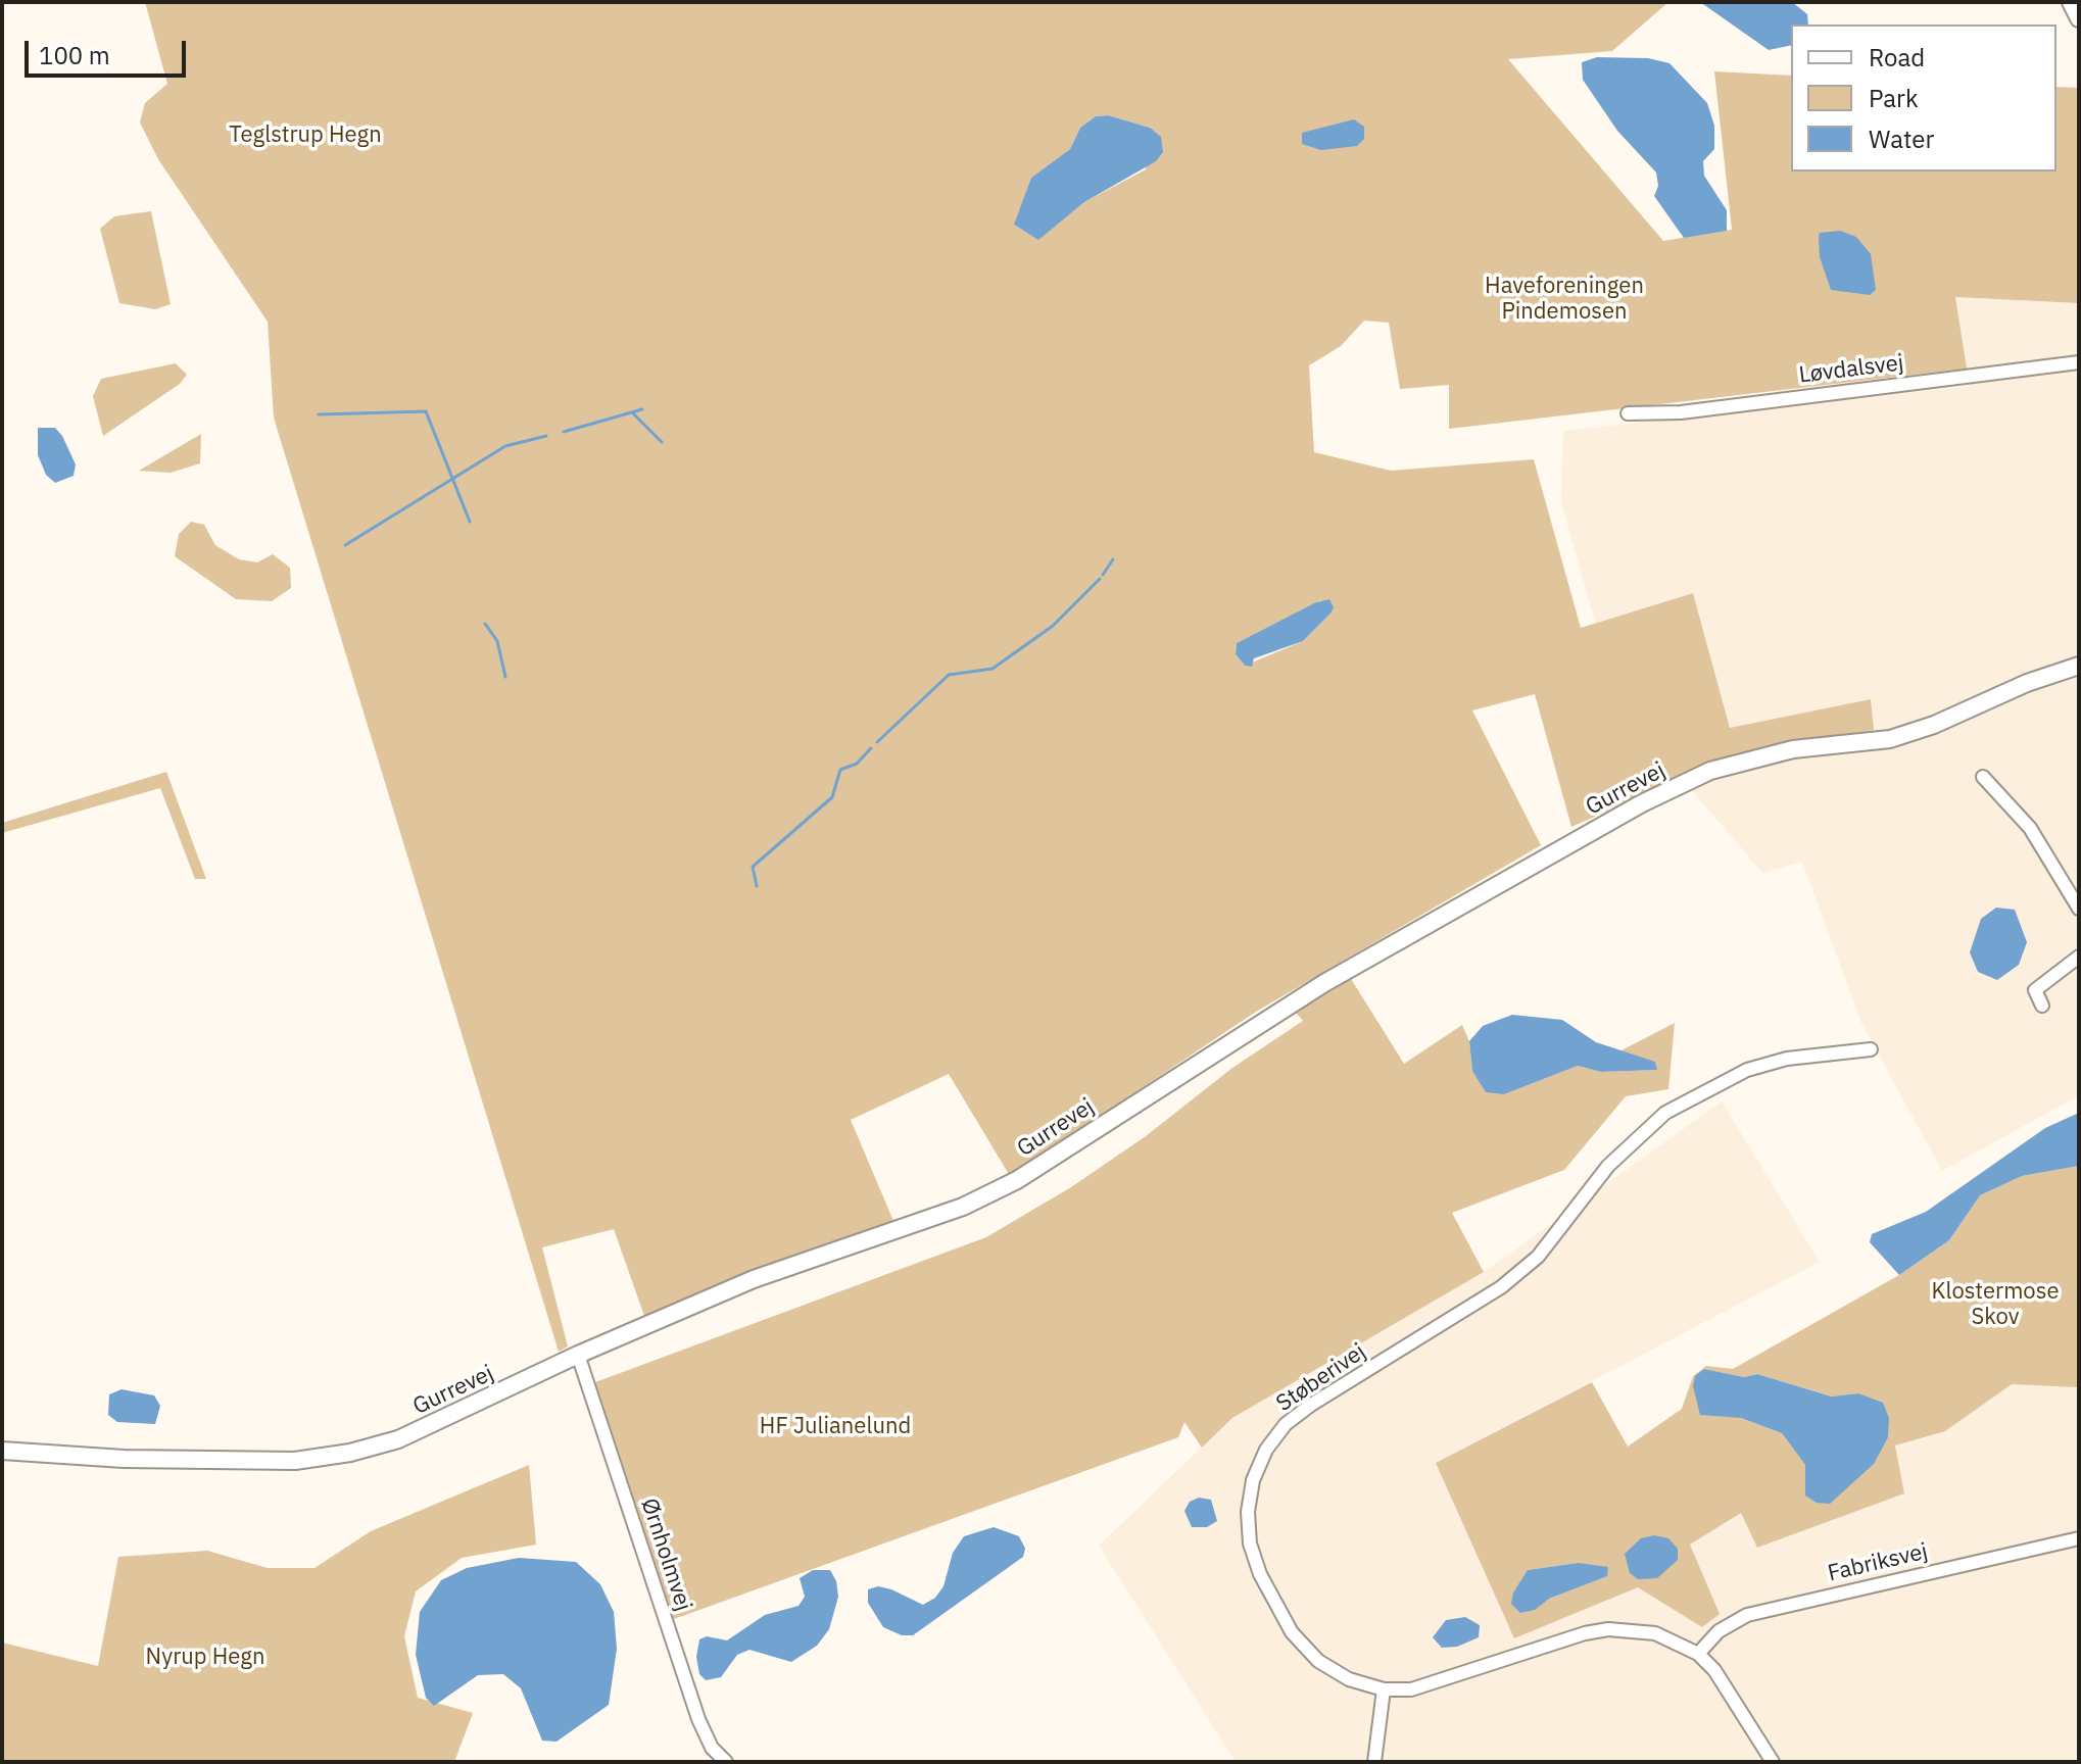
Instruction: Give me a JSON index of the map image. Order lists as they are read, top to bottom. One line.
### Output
{"streets":{"street":["Løvdalsvej","Gurrevej","Støberivej","Ørnholmvej","Fabriksvej"]},"crossings":[["Gurrevej","Ørnholmvej"],["Støberivej","Fabriksvej"]],"parks":["Teglstrup Hegn","Haveforeningen Pindemosen","Klostermose Skov","HF Julianelund","Nyrup Hegn"],"legend":["Road","Park","Water"],"scale_bar":"100 m"}
